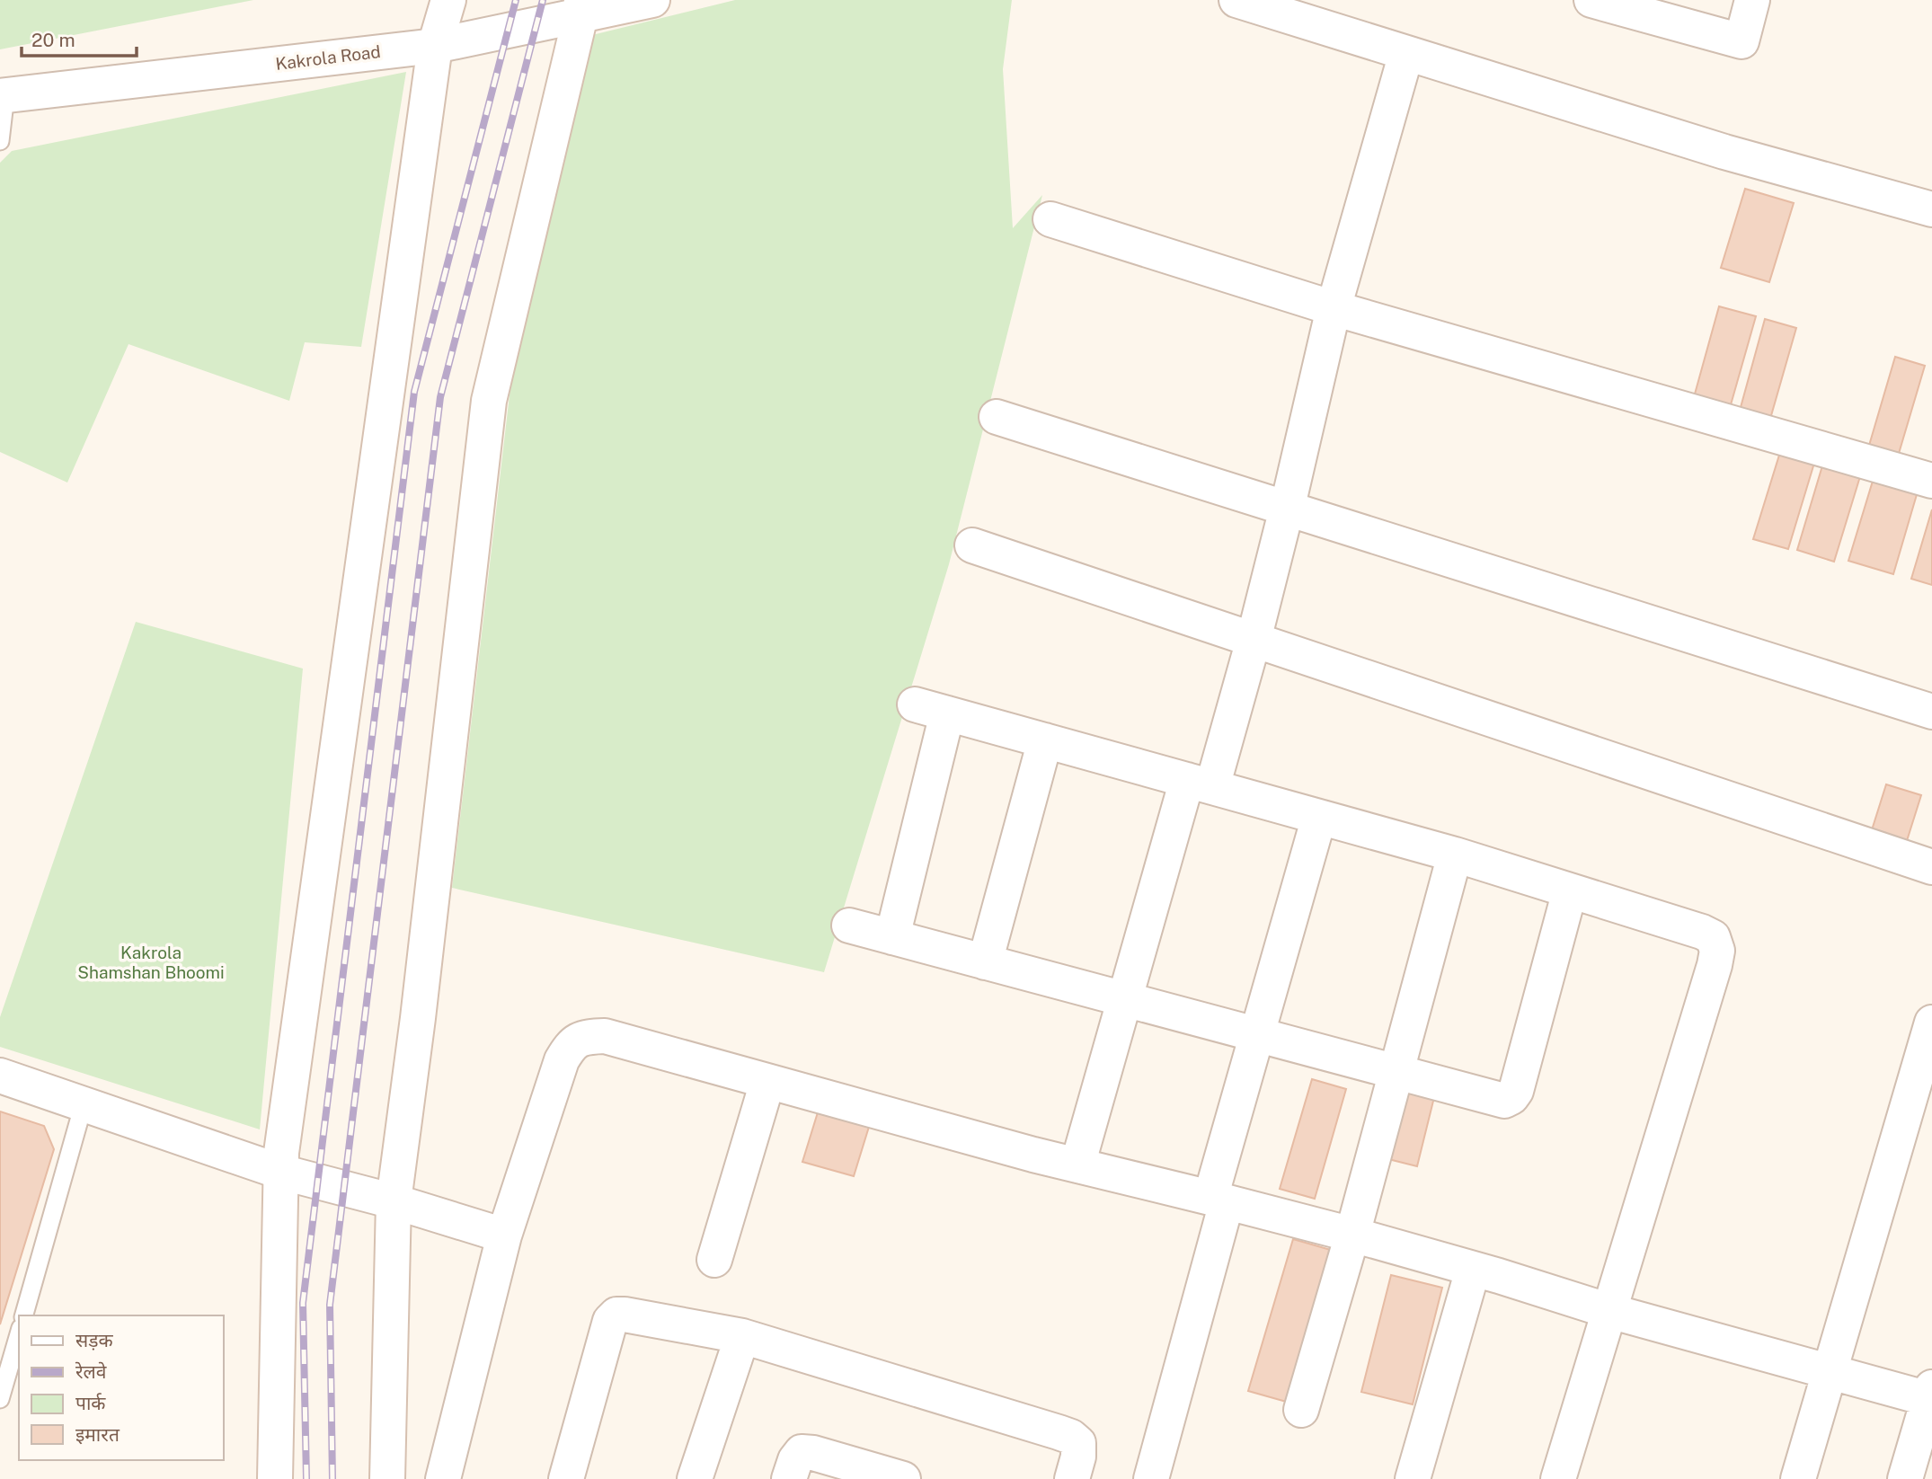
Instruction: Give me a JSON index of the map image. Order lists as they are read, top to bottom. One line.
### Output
{"streets":{"street":["Kakrola Road"]},"parks":["Kakrola Shamshan Bhoomi"],"legend":["सड़क","रेलवे","पार्क","इमारत"],"scale_bar":"20 m"}
